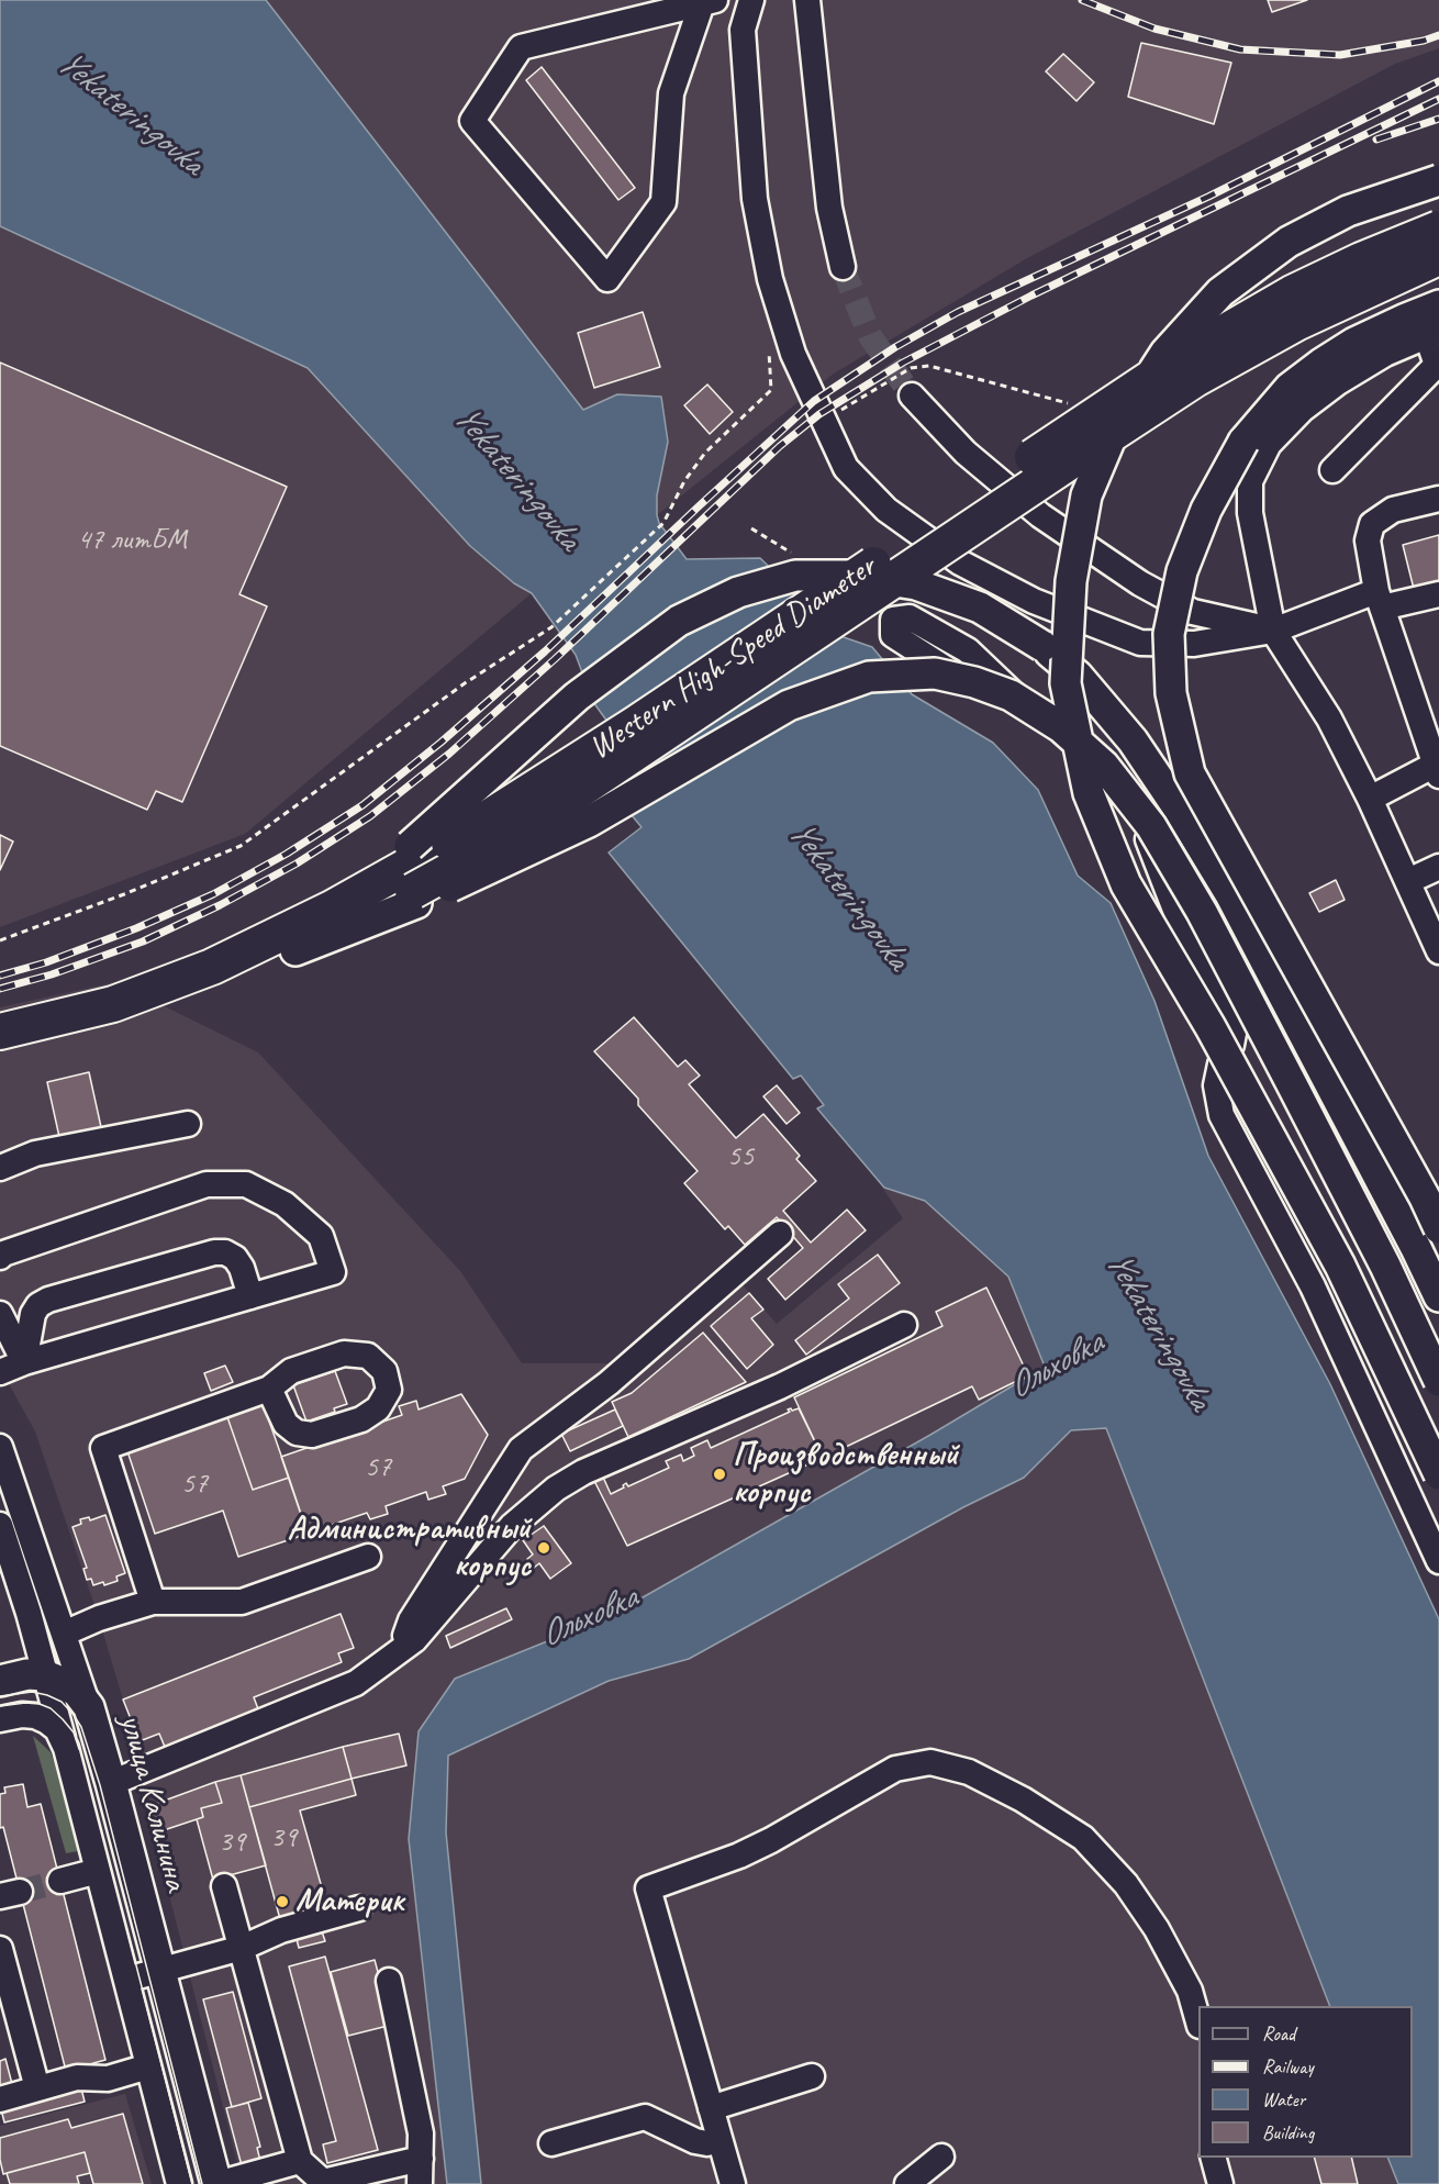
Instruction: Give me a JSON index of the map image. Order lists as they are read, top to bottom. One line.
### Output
{"streets":{"highway":["Western High-Speed Diameter"],"main road":["улица Калинина"]},"water":["Yekateringovka","Ольховка"],"places":["Производственный корпус","Административный корпус","Материк"],"house_numbers":["47 литБМ","55","57","57","39","39"],"legend":["Road","Railway","Water","Building"]}
